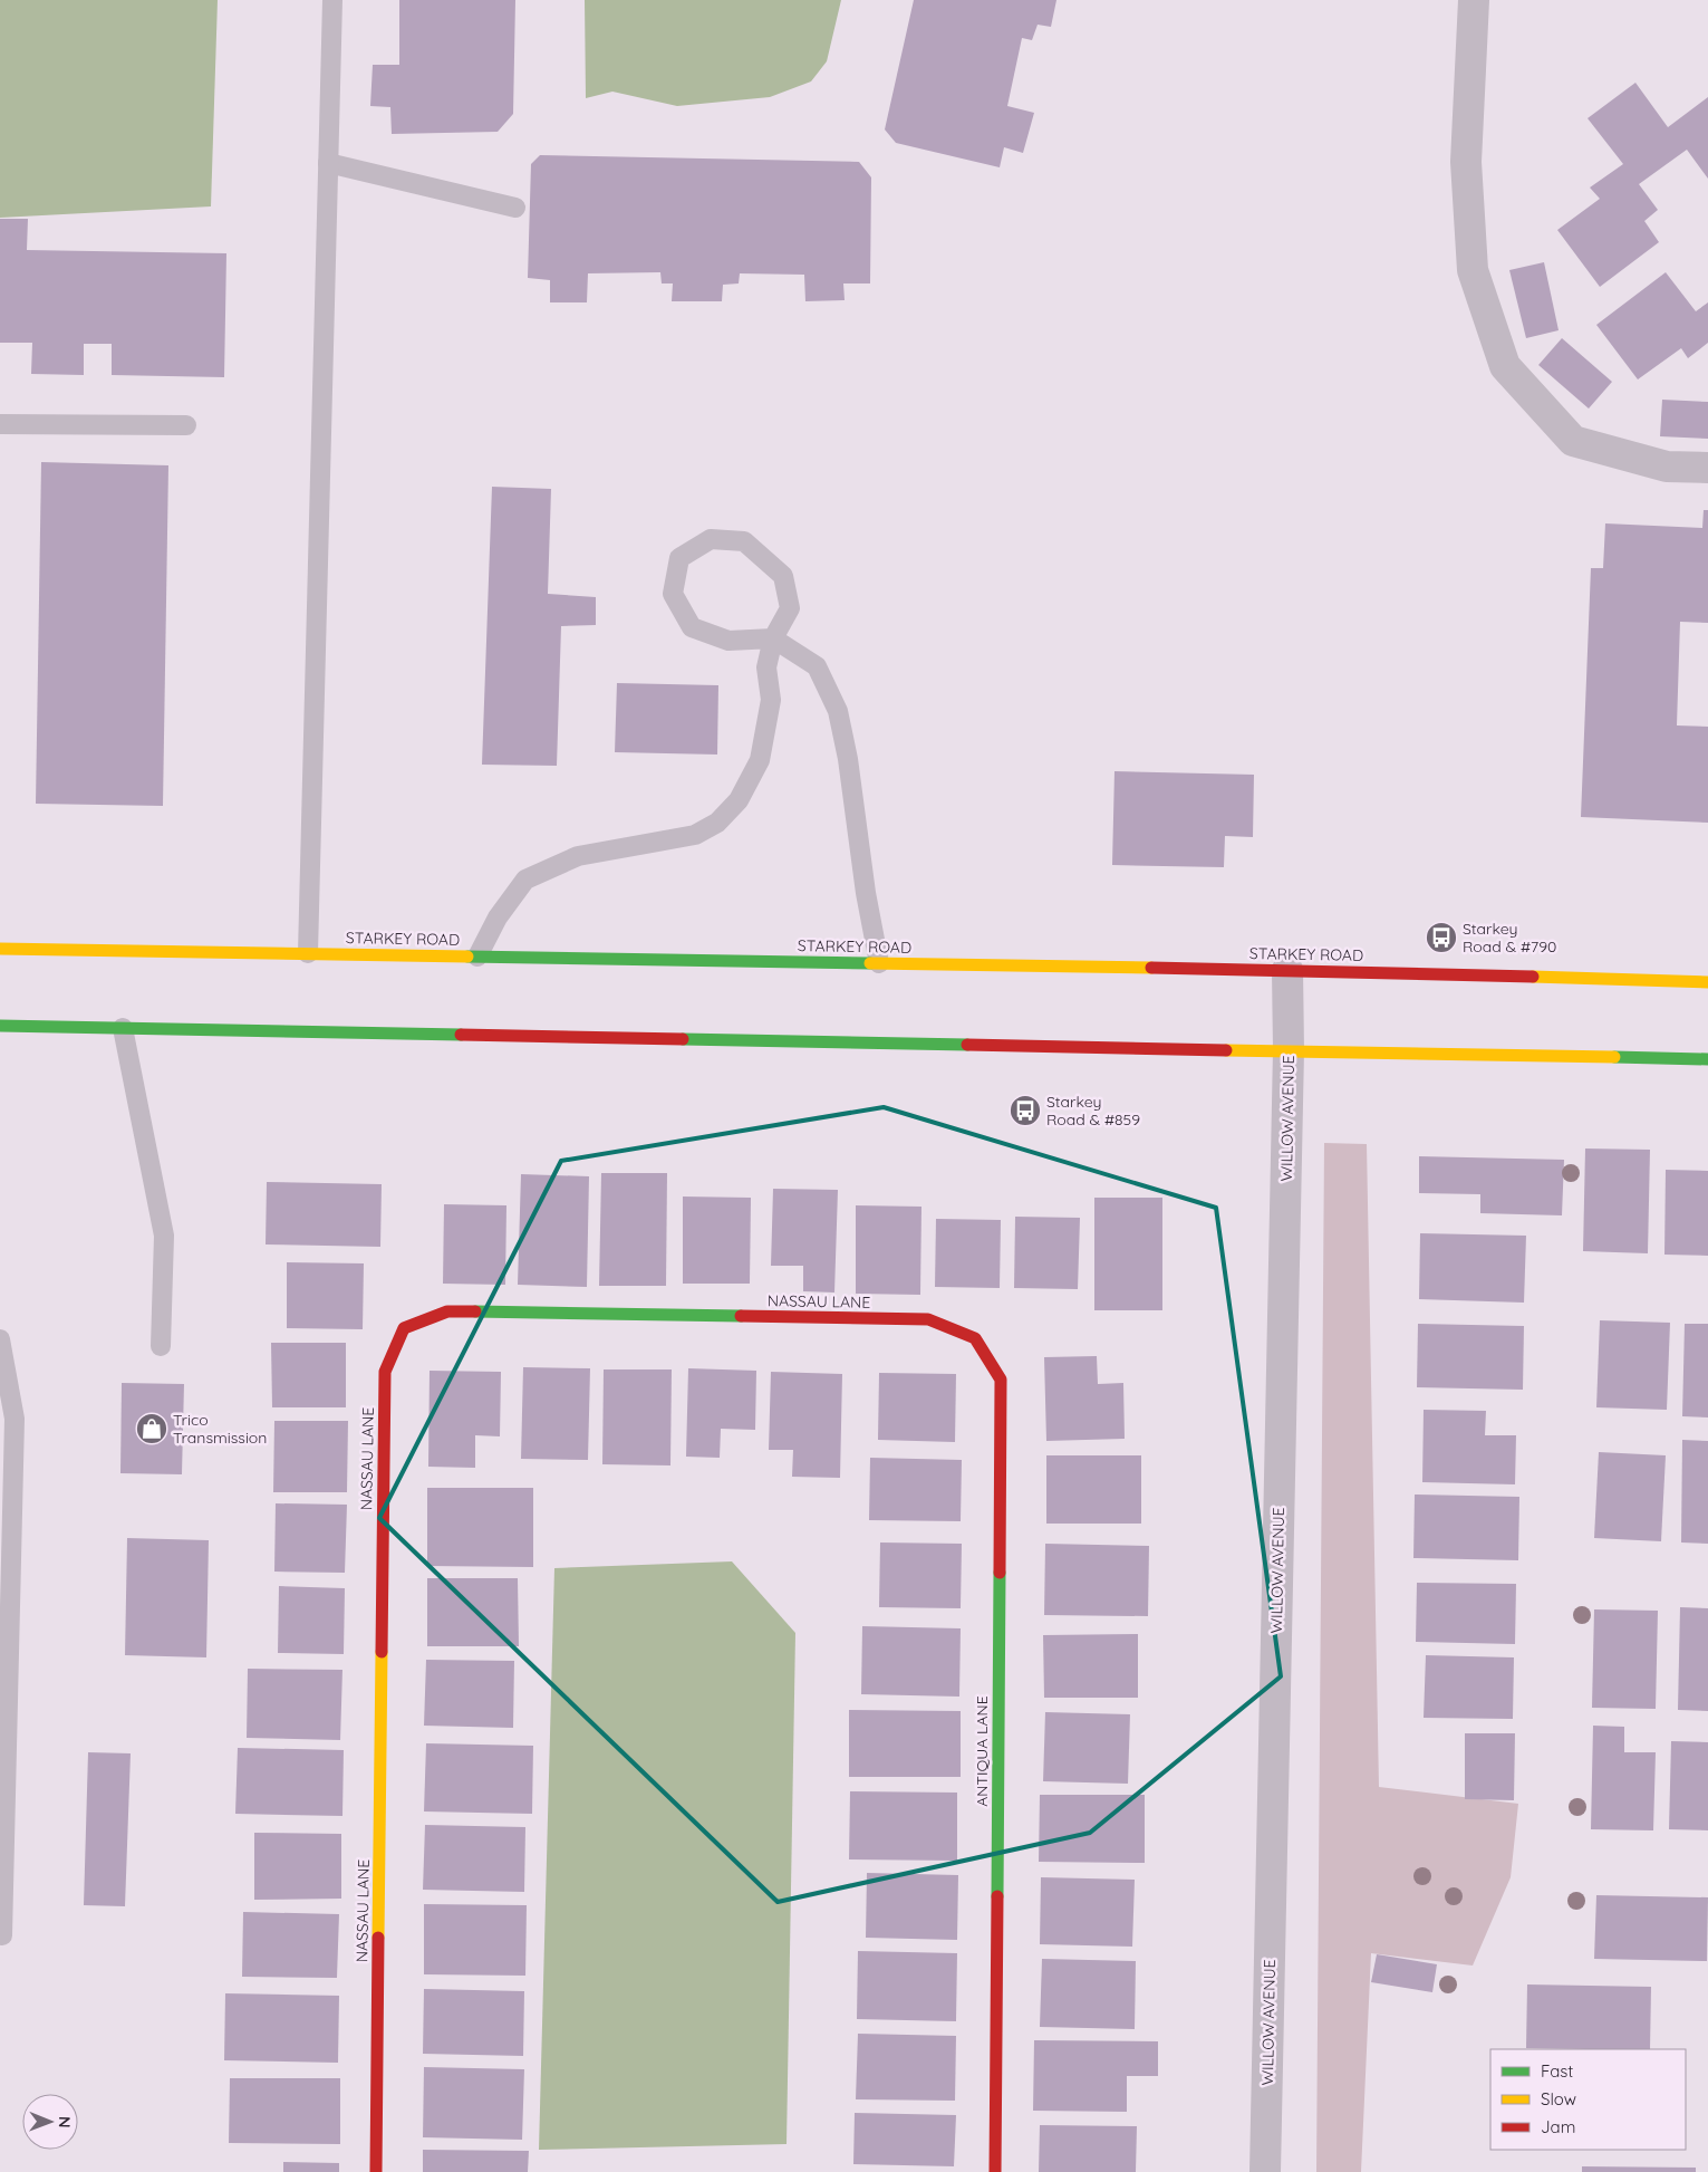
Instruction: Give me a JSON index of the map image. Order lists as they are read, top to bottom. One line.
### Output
{"streets":{"main road":["STARKEY ROAD","NASSAU LANE","ANTIQUA LANE"],"street":["WILLOW AVENUE"]},"crossings":[["STARKEY ROAD","WILLOW AVENUE"],["NASSAU LANE","ANTIQUA LANE"]],"places":{"bus stop":["Starkey Road & #790","Starkey Road & #859"],"shop":["Trico Transmission"]},"legend":["Fast","Slow","Jam"],"north":"right"}
